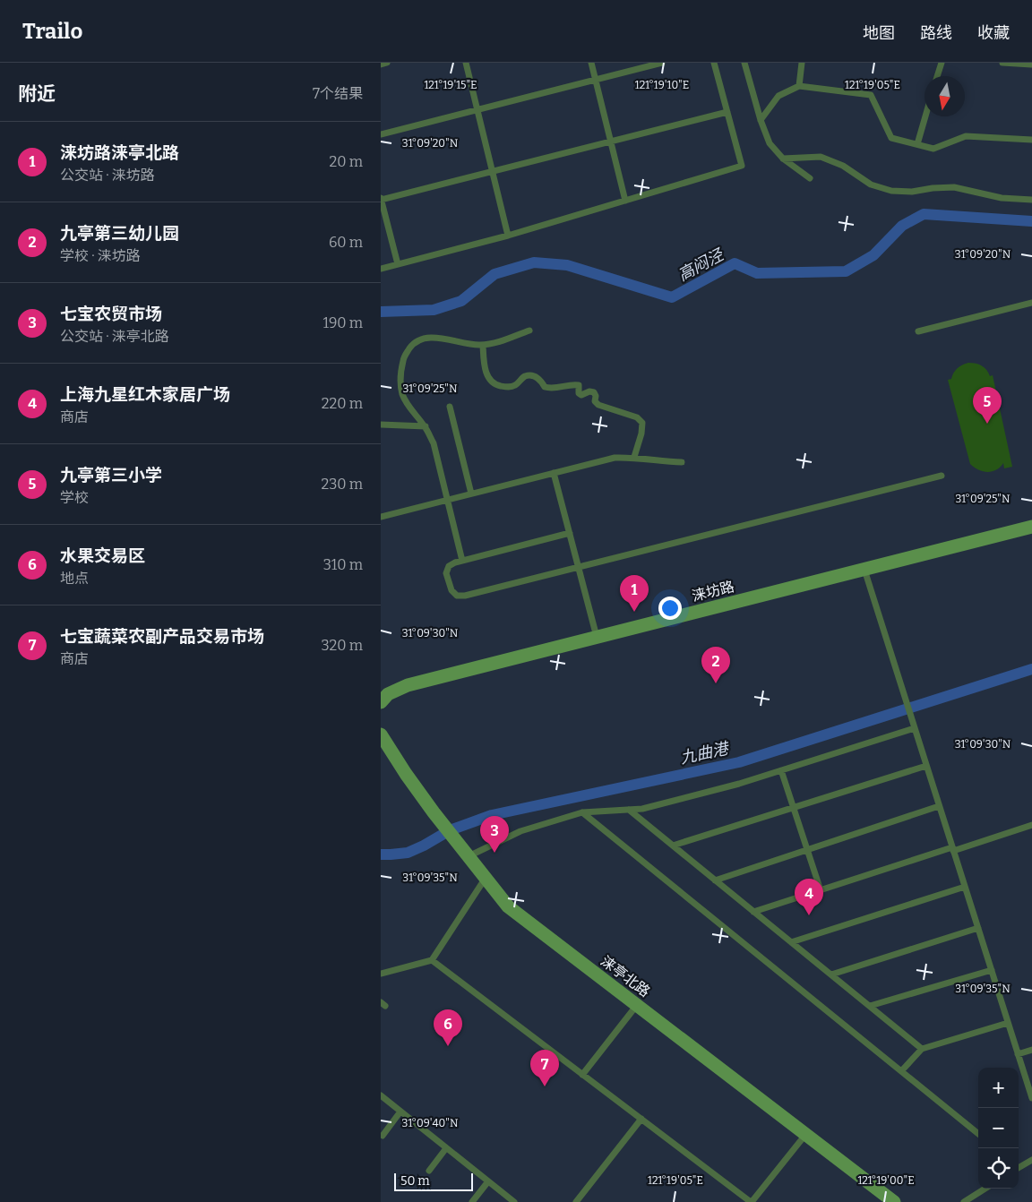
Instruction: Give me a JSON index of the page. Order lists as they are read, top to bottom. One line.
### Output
{"streets":{"street":["涞坊路","涞亭北路"]},"water":["高闷泾","九曲港"],"scale_bar":"50 m","north":"bottom","page":{"header":"Trailo","nav":["地图","路线","收藏"],"heading":["附近","7个结果"],"list":[{"mark":"1","name":"涞坊路涞亭北路","note":"公交站 · 涞坊路","value":"20 m"},{"mark":"2","name":"九亭第三幼儿园","note":"学校 · 涞坊路","value":"60 m"},{"mark":"3","name":"七宝农贸市场","note":"公交站 · 涞亭北路","value":"190 m"},{"mark":"4","name":"上海九星红木家居广场","note":"商店","value":"220 m"},{"mark":"5","name":"九亭第三小学","note":"学校","value":"230 m"},{"mark":"6","name":"水果交易区","note":"地点","value":"310 m"},{"mark":"7","name":"七宝蔬菜农副产品交易市场","note":"商店","value":"320 m"}],"pins":["5","1","2","3","4","6","7"],"map_buttons":["+","−"],"scale":"50 m"},"coordinates":["121°19'15\"E","121°19'10\"E","121°19'05\"E","31°09'20\"N","31°09'25\"N","31°09'30\"N","31°09'35\"N","31°09'40\"N","121°19'00\"E"]}
